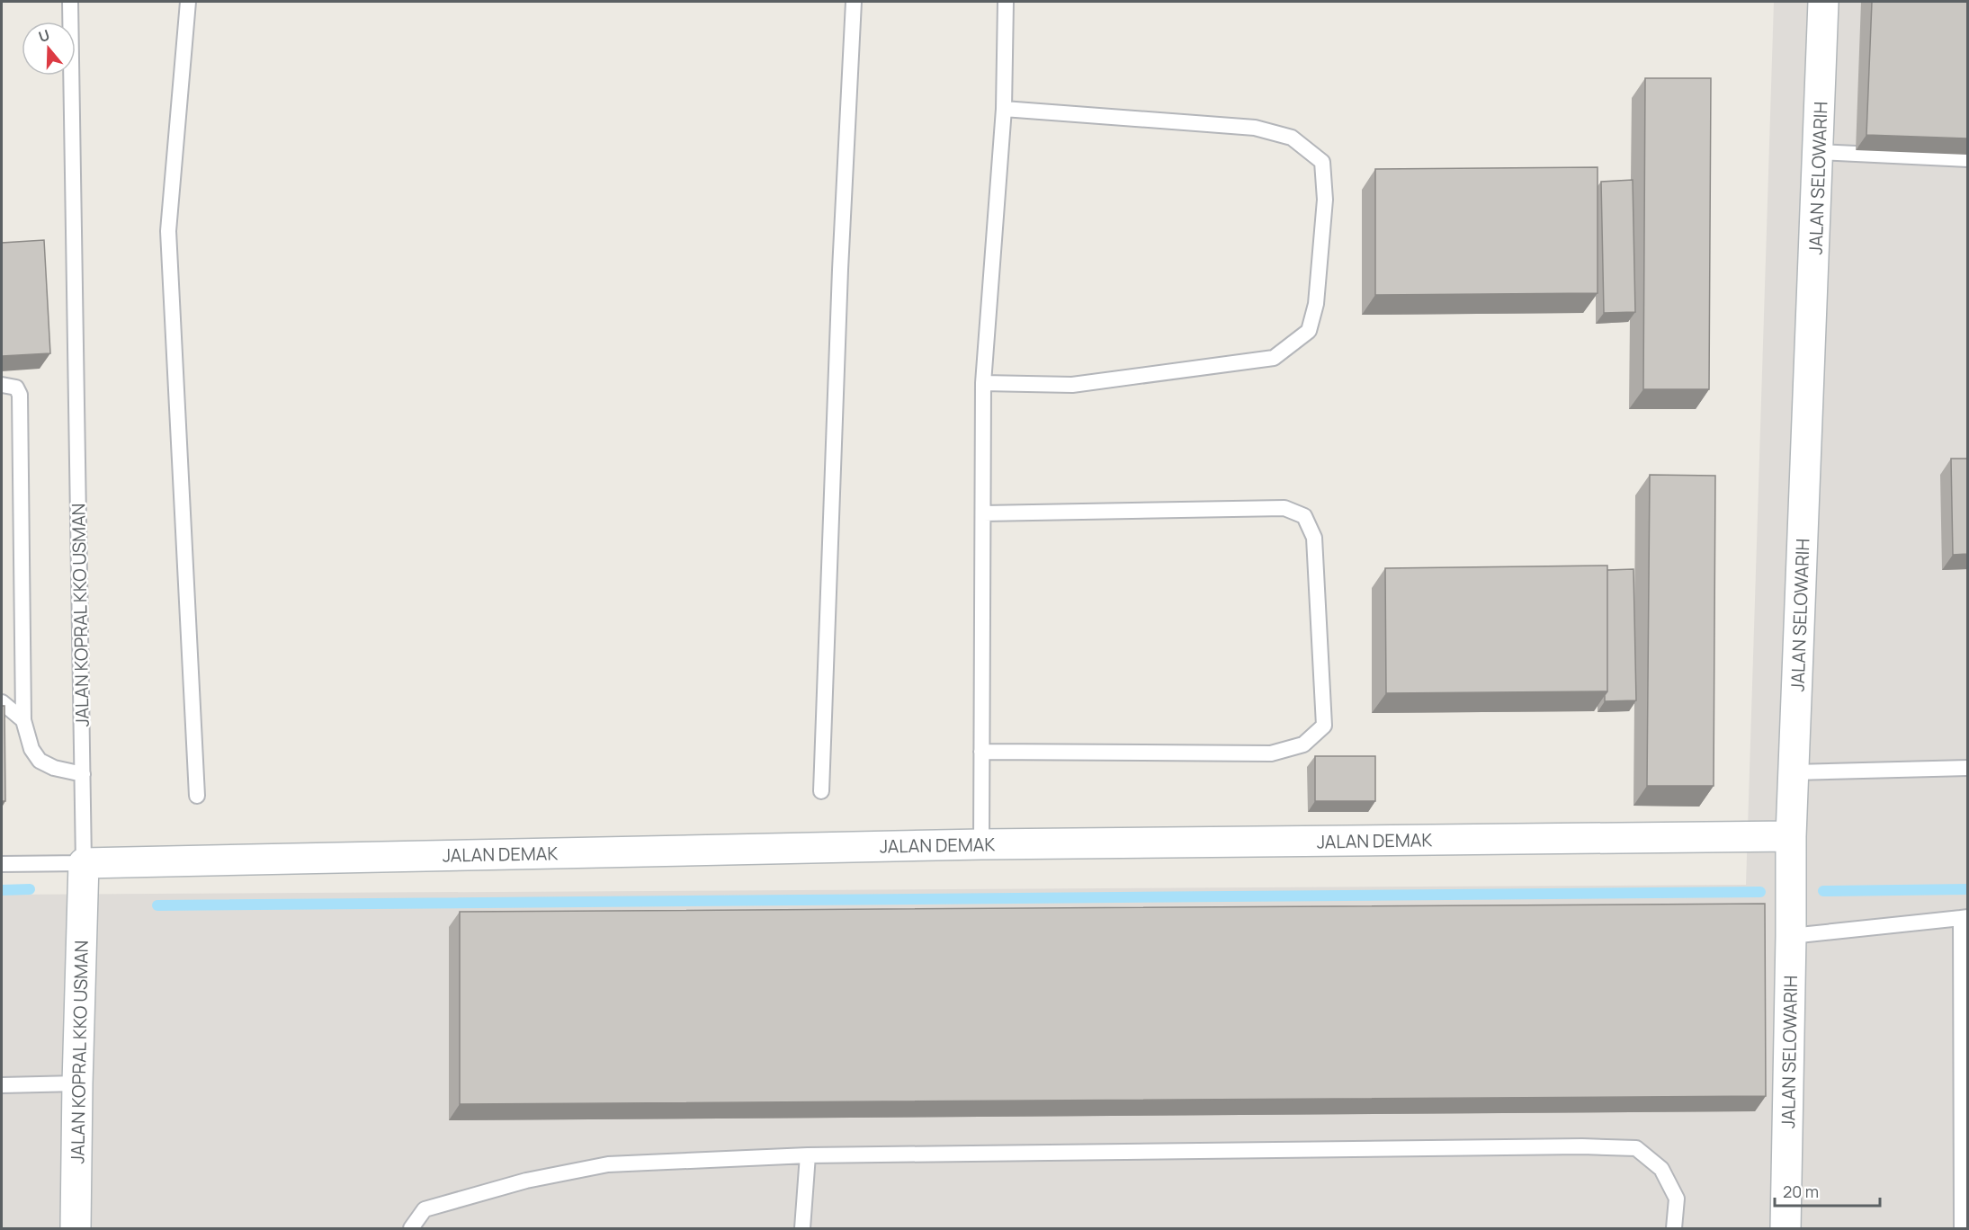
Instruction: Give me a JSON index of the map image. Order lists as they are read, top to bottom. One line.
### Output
{"streets":{"main road":["JALAN SELOWARIH","JALAN KOPRAL KKO USMAN","JALAN DEMAK"]},"crossings":[["JALAN SELOWARIH","JALAN DEMAK"],["JALAN KOPRAL KKO USMAN","JALAN DEMAK"]],"scale_bar":"20 m","north":"top"}
